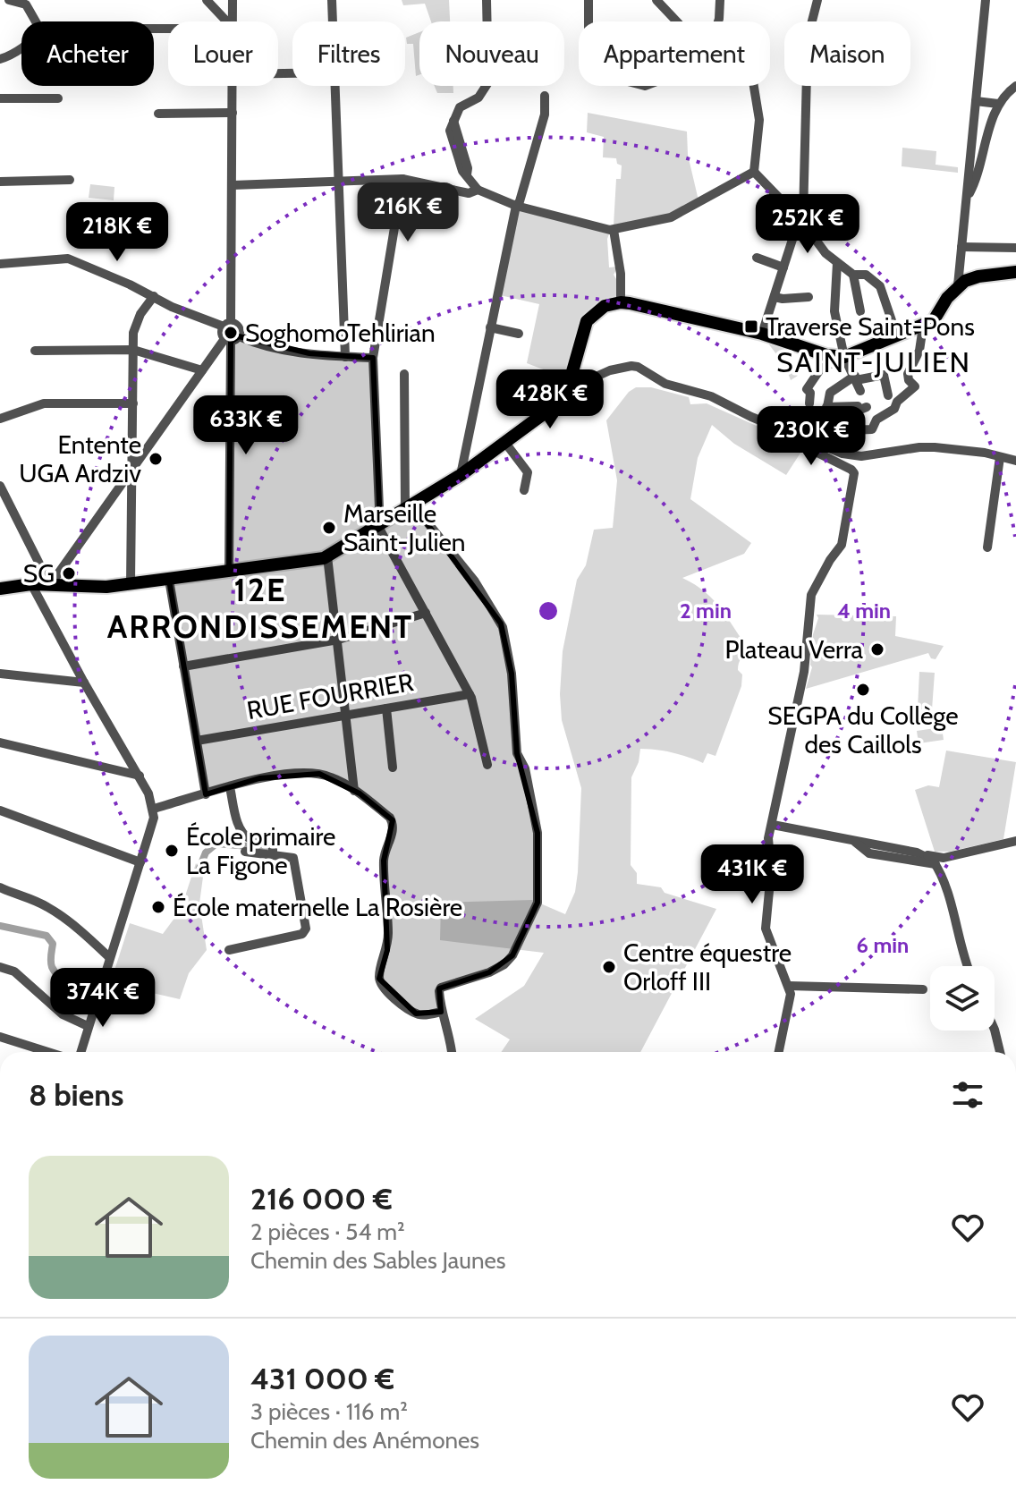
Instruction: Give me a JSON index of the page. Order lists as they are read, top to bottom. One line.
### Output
{"streets":{"street":["RUE FOURRIER"]},"districts":["SAINT-JULIEN","12E ARRONDISSEMENT"],"places":{"transit":["Traverse Saint-Pons"],"other":["SoghomoTehlirian","Entente UGA Ardziv","Marseille Saint-Julien","SG","Plateau Verra","SEGPA du Collège des Caillols","École primaire La Figone","École maternelle La Rosière","Centre équestre Orloff III"]},"page":{"chip":["Acheter","Louer","Filtres","Nouveau","Appartement","Maison"],"price":["216K €","252K €","218K €","428K €","633K €","230K €","431K €","374K €"],"heading":"8 biens","list":[{"name":"216 000 €","note":"2 pièces · 54 m² · Chemin des Sables Jaunes"},{"name":"431 000 €","note":"3 pièces · 116 m² · Chemin des Anémones"}]},"rings":["2 min","4 min","6 min"]}
